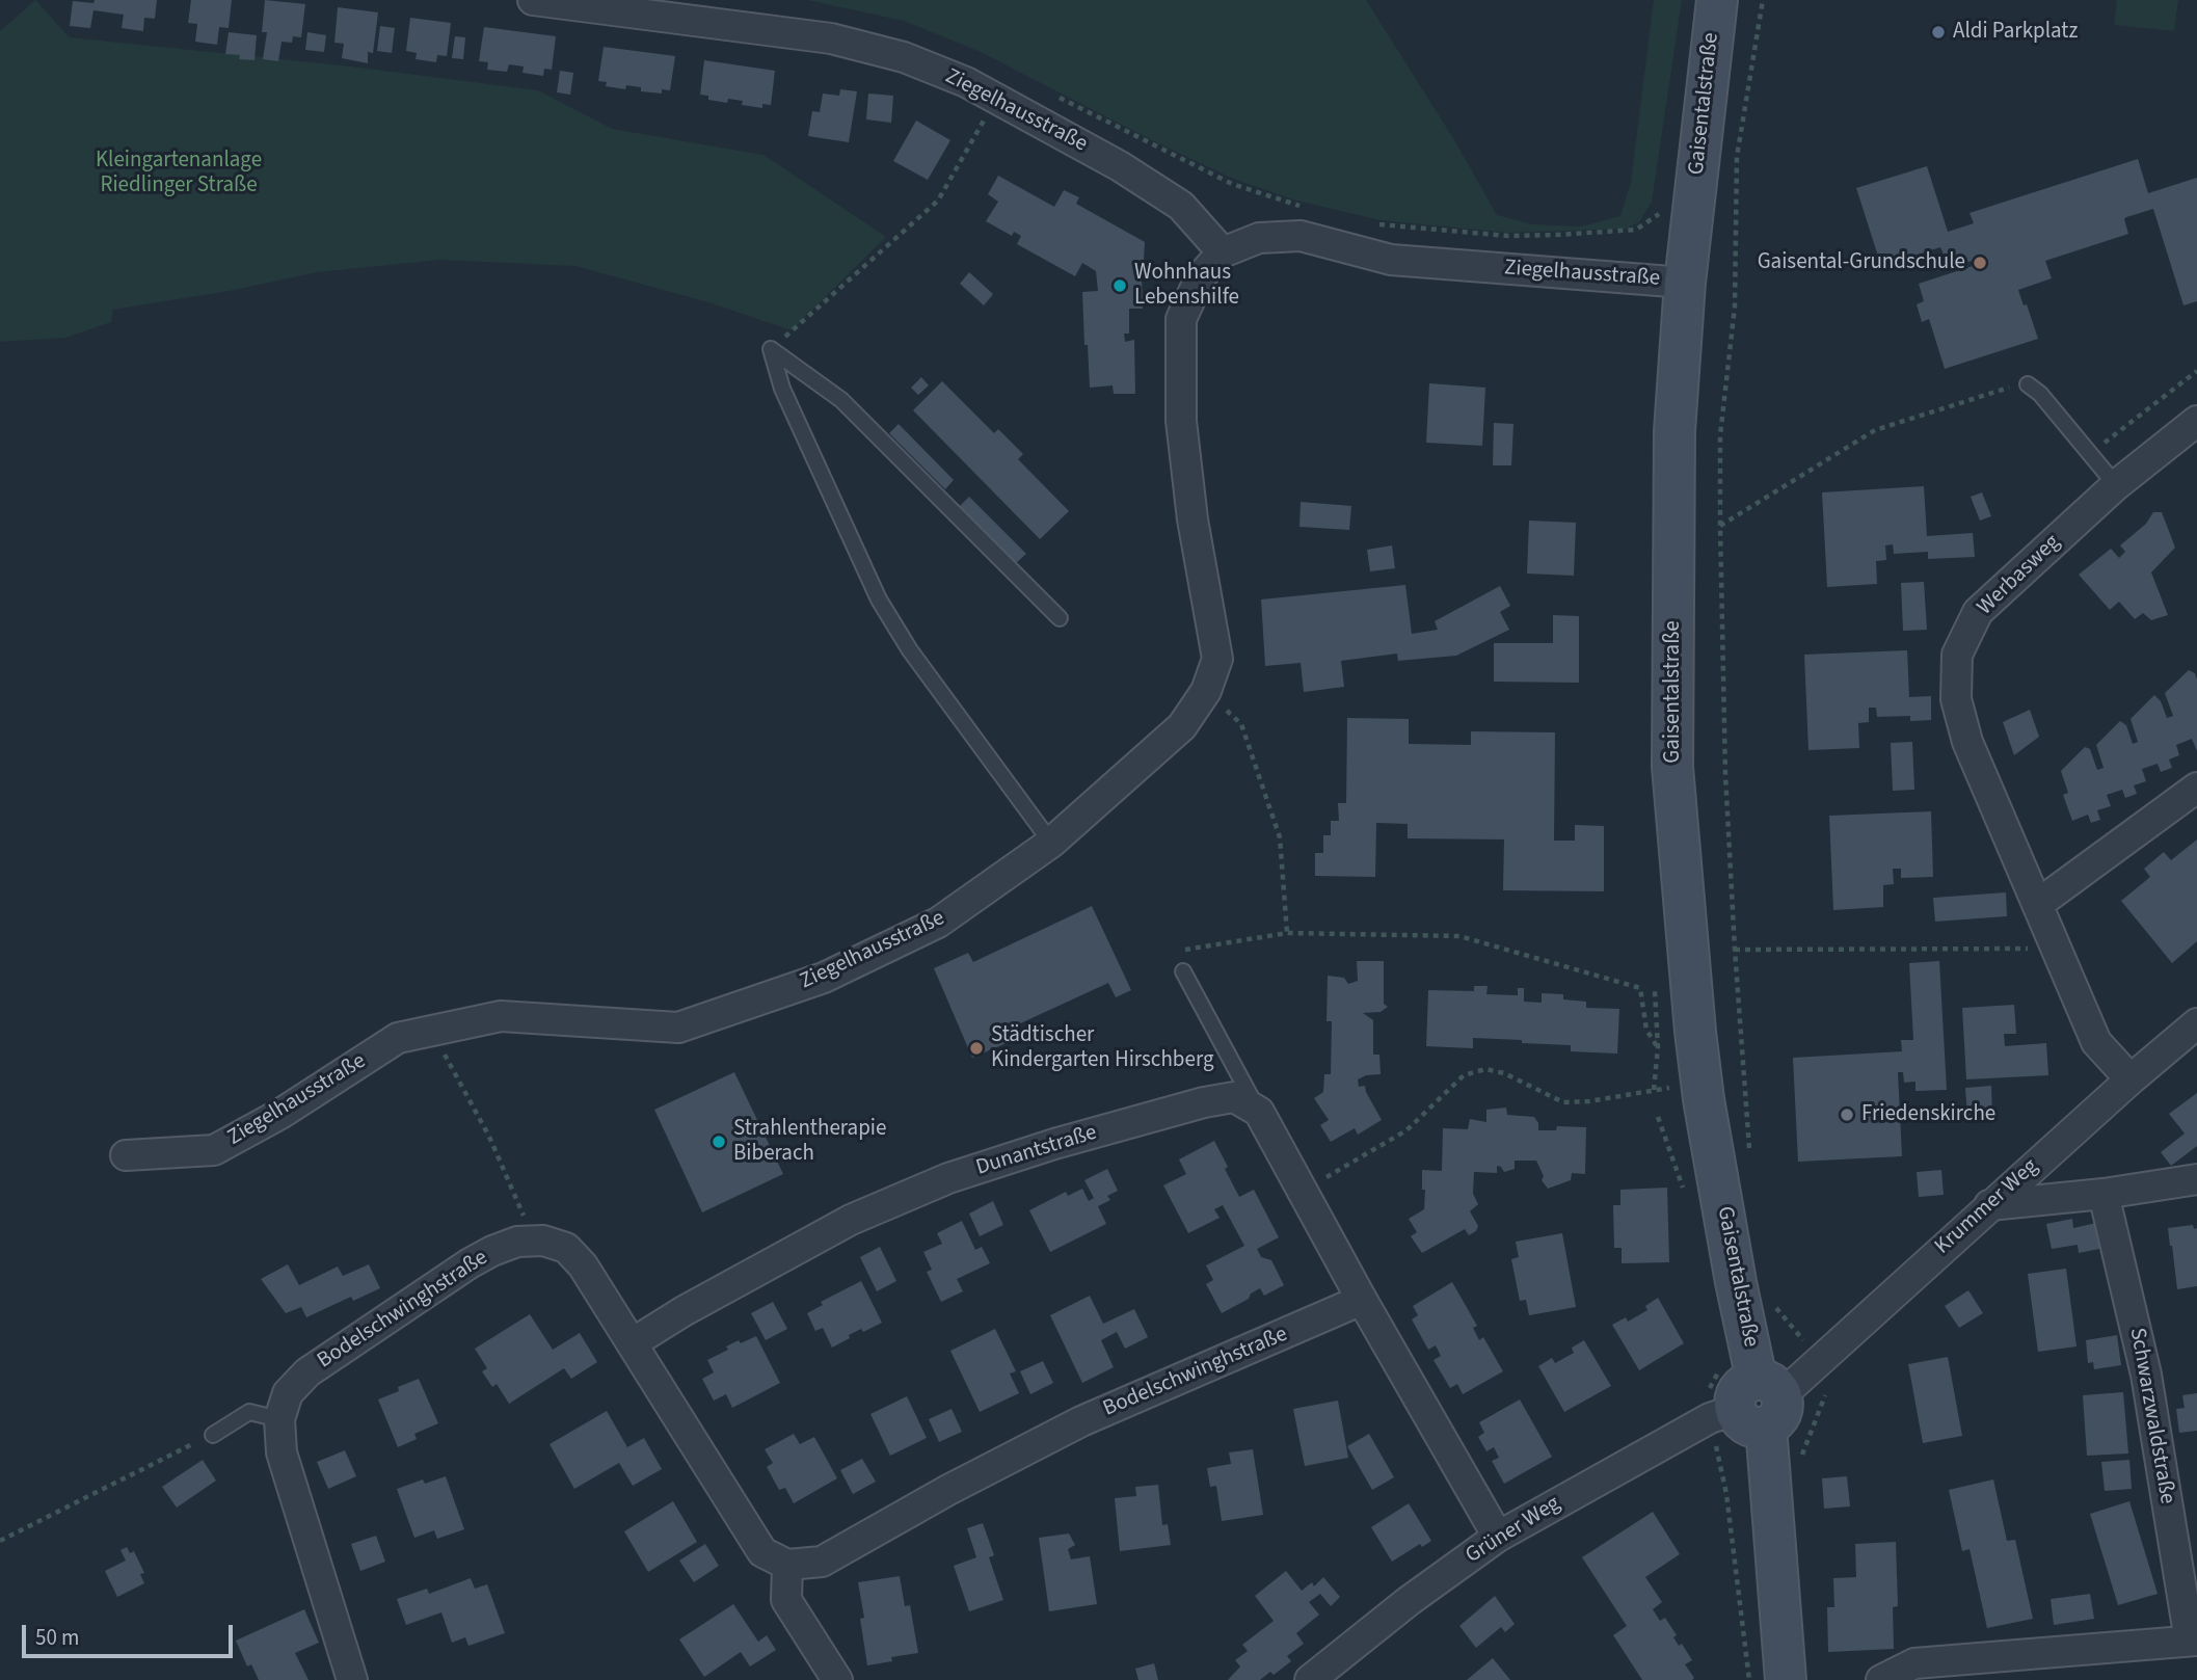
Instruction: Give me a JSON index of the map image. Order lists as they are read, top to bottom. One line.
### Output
{"streets":{"main road":["Gaisentalstraße"],"street":["Ziegelhausstraße","Werbasweg","Dunantstraße","Krummer Weg","Bodelschwinghstraße","Schwarzwaldstraße","Grüner Weg"]},"crossings":[["Gaisentalstraße","Ziegelhausstraße"],["Gaisentalstraße","Krummer Weg"],["Gaisentalstraße","Grüner Weg"],["Werbasweg","Krummer Weg"],["Dunantstraße","Bodelschwinghstraße"],["Krummer Weg","Grüner Weg"]],"parks":["Kleingartenanlage Riedlinger Straße"],"places":["Aldi Parkplatz","Gaisental-Grundschule","Wohnhaus Lebenshilfe","Städtischer Kindergarten Hirschberg","Friedenskirche","Strahlentherapie Biberach"],"scale_bar":"50 m"}
